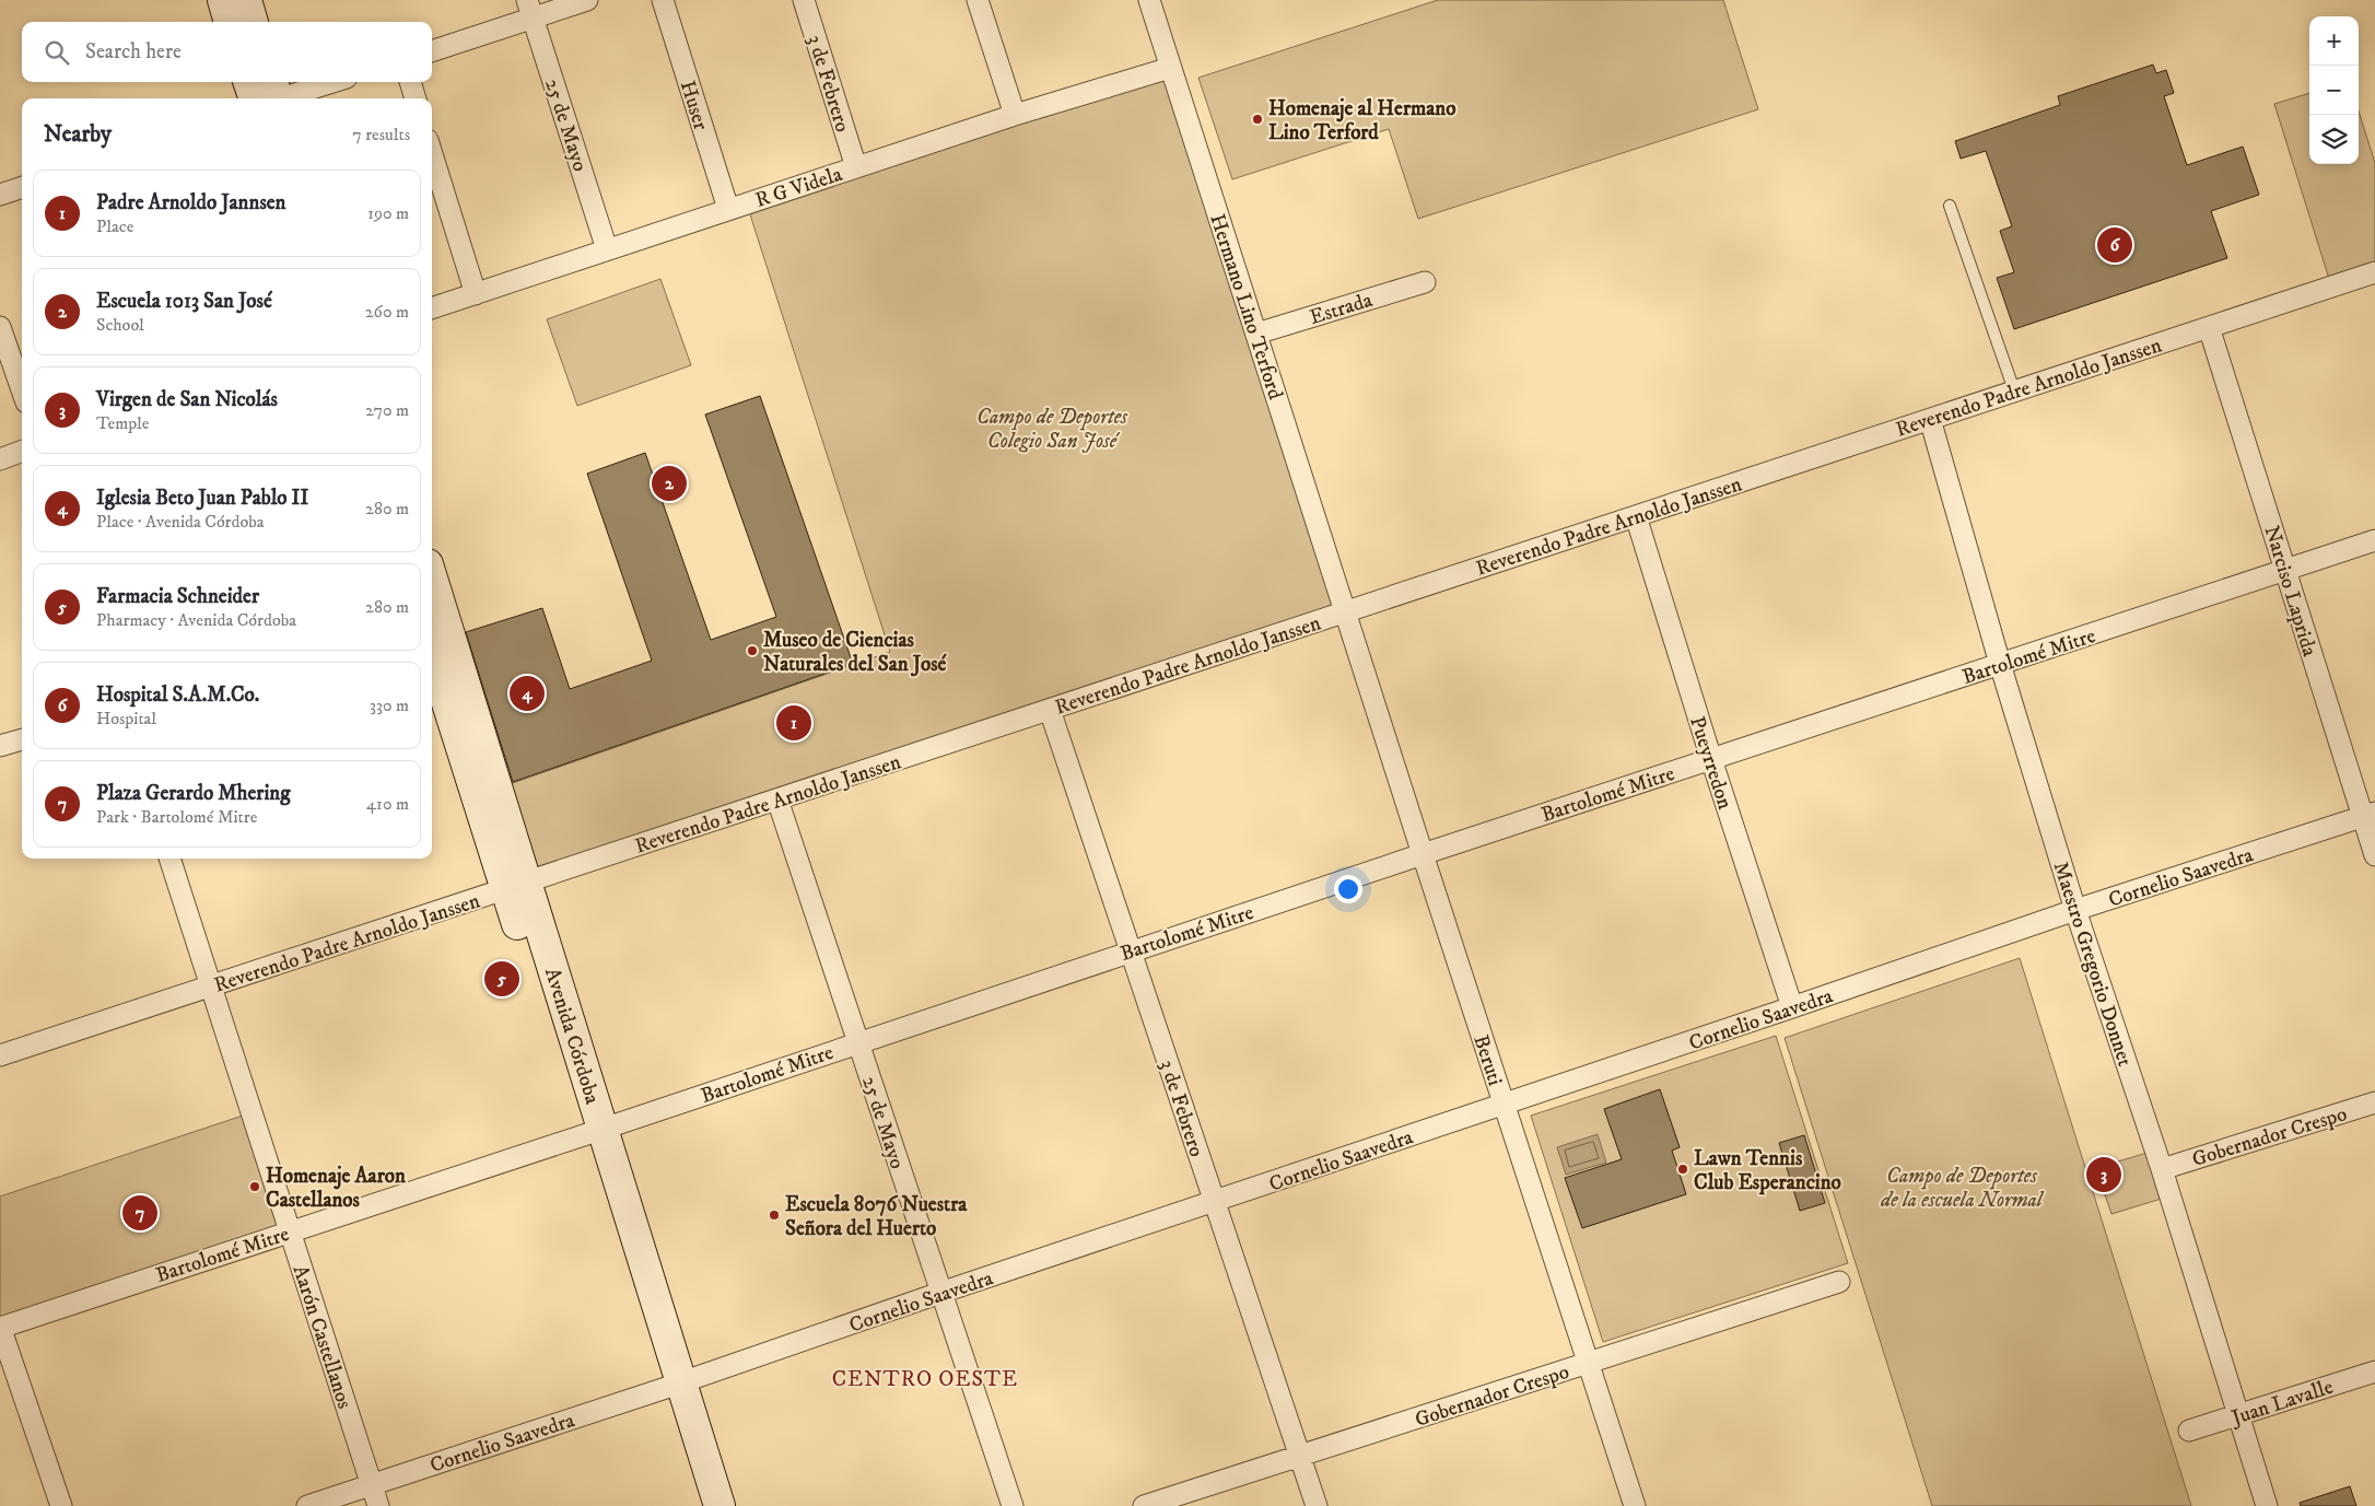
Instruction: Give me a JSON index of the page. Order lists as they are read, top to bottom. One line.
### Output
{"streets":{"main road":["Avenida Córdoba"],"street":["3 de Febrero","Huser","25 de Mayo","R G Videla","Hermano Lino Terford","Estrada","Reverendo Padre Arnoldo Janssen","Narciso Laprida","Bartolomé Mitre","Pueyrredon","Cornelio Saavedra","Maestro Gregorio Donnet","Beruti","Gobernador Crespo","Aarón Castellanos","Juan Lavalle"]},"crossings":[["3 de Febrero","R G Videla"],["3 de Febrero","Reverendo Padre Arnoldo Janssen"],["3 de Febrero","Bartolomé Mitre"],["3 de Febrero","Cornelio Saavedra"],["3 de Febrero","Gobernador Crespo"],["Huser","R G Videla"],["25 de Mayo","R G Videla"],["25 de Mayo","Reverendo Padre Arnoldo Janssen"],["25 de Mayo","Bartolomé Mitre"],["25 de Mayo","Cornelio Saavedra"],["R G Videla","Hermano Lino Terford"],["Hermano Lino Terford","Estrada"],["Hermano Lino Terford","Reverendo Padre Arnoldo Janssen"],["Hermano Lino Terford","Beruti"],["Reverendo Padre Arnoldo Janssen","Narciso Laprida"],["Reverendo Padre Arnoldo Janssen","Pueyrredon"],["Reverendo Padre Arnoldo Janssen","Maestro Gregorio Donnet"],["Reverendo Padre Arnoldo Janssen","Avenida Córdoba"],["Reverendo Padre Arnoldo Janssen","Beruti"],["Reverendo Padre Arnoldo Janssen","Aarón Castellanos"],["Narciso Laprida","Bartolomé Mitre"],["Narciso Laprida","Cornelio Saavedra"],["Bartolomé Mitre","Pueyrredon"],["Bartolomé Mitre","Maestro Gregorio Donnet"],["Bartolomé Mitre","Avenida Córdoba"],["Bartolomé Mitre","Beruti"],["Bartolomé Mitre","Aarón Castellanos"],["Pueyrredon","Cornelio Saavedra"],["Cornelio Saavedra","Maestro Gregorio Donnet"],["Cornelio Saavedra","Avenida Córdoba"],["Cornelio Saavedra","Beruti"],["Cornelio Saavedra","Aarón Castellanos"],["Maestro Gregorio Donnet","Gobernador Crespo"],["Maestro Gregorio Donnet","Juan Lavalle"],["Beruti","Gobernador Crespo"]],"districts":["CENTRO OESTE"],"parks":["Campo de Deportes Colegio San José","Campo de Deportes de la escuela Normal"],"places":["Homenaje al Hermano Lino Terford","Museo de Ciencias Naturales del San José","Lawn Tennis Club Esperancino","Homenaje Aaron Castellanos","Escuela 8076 Nuestra Señora del Huerto"],"page":{"map_buttons":["+","−"],"search":"Search here","heading":["Nearby","7 results"],"list":[{"mark":"1","name":"Padre Arnoldo Jannsen","note":"Place","value":"190 m"},{"mark":"2","name":"Escuela 1013 San José","note":"School","value":"260 m"},{"mark":"3","name":"Virgen de San Nicolás","note":"Temple","value":"270 m"},{"mark":"4","name":"Iglesia Beto Juan Pablo II","note":"Place · Avenida Córdoba","value":"280 m"},{"mark":"5","name":"Farmacia Schneider","note":"Pharmacy · Avenida Córdoba","value":"280 m"},{"mark":"6","name":"Hospital S.A.M.Co.","note":"Hospital","value":"330 m"},{"mark":"7","name":"Plaza Gerardo Mhering","note":"Park · Bartolomé Mitre","value":"410 m"}],"pins":["6","2","4","1","5","3","7"]}}
